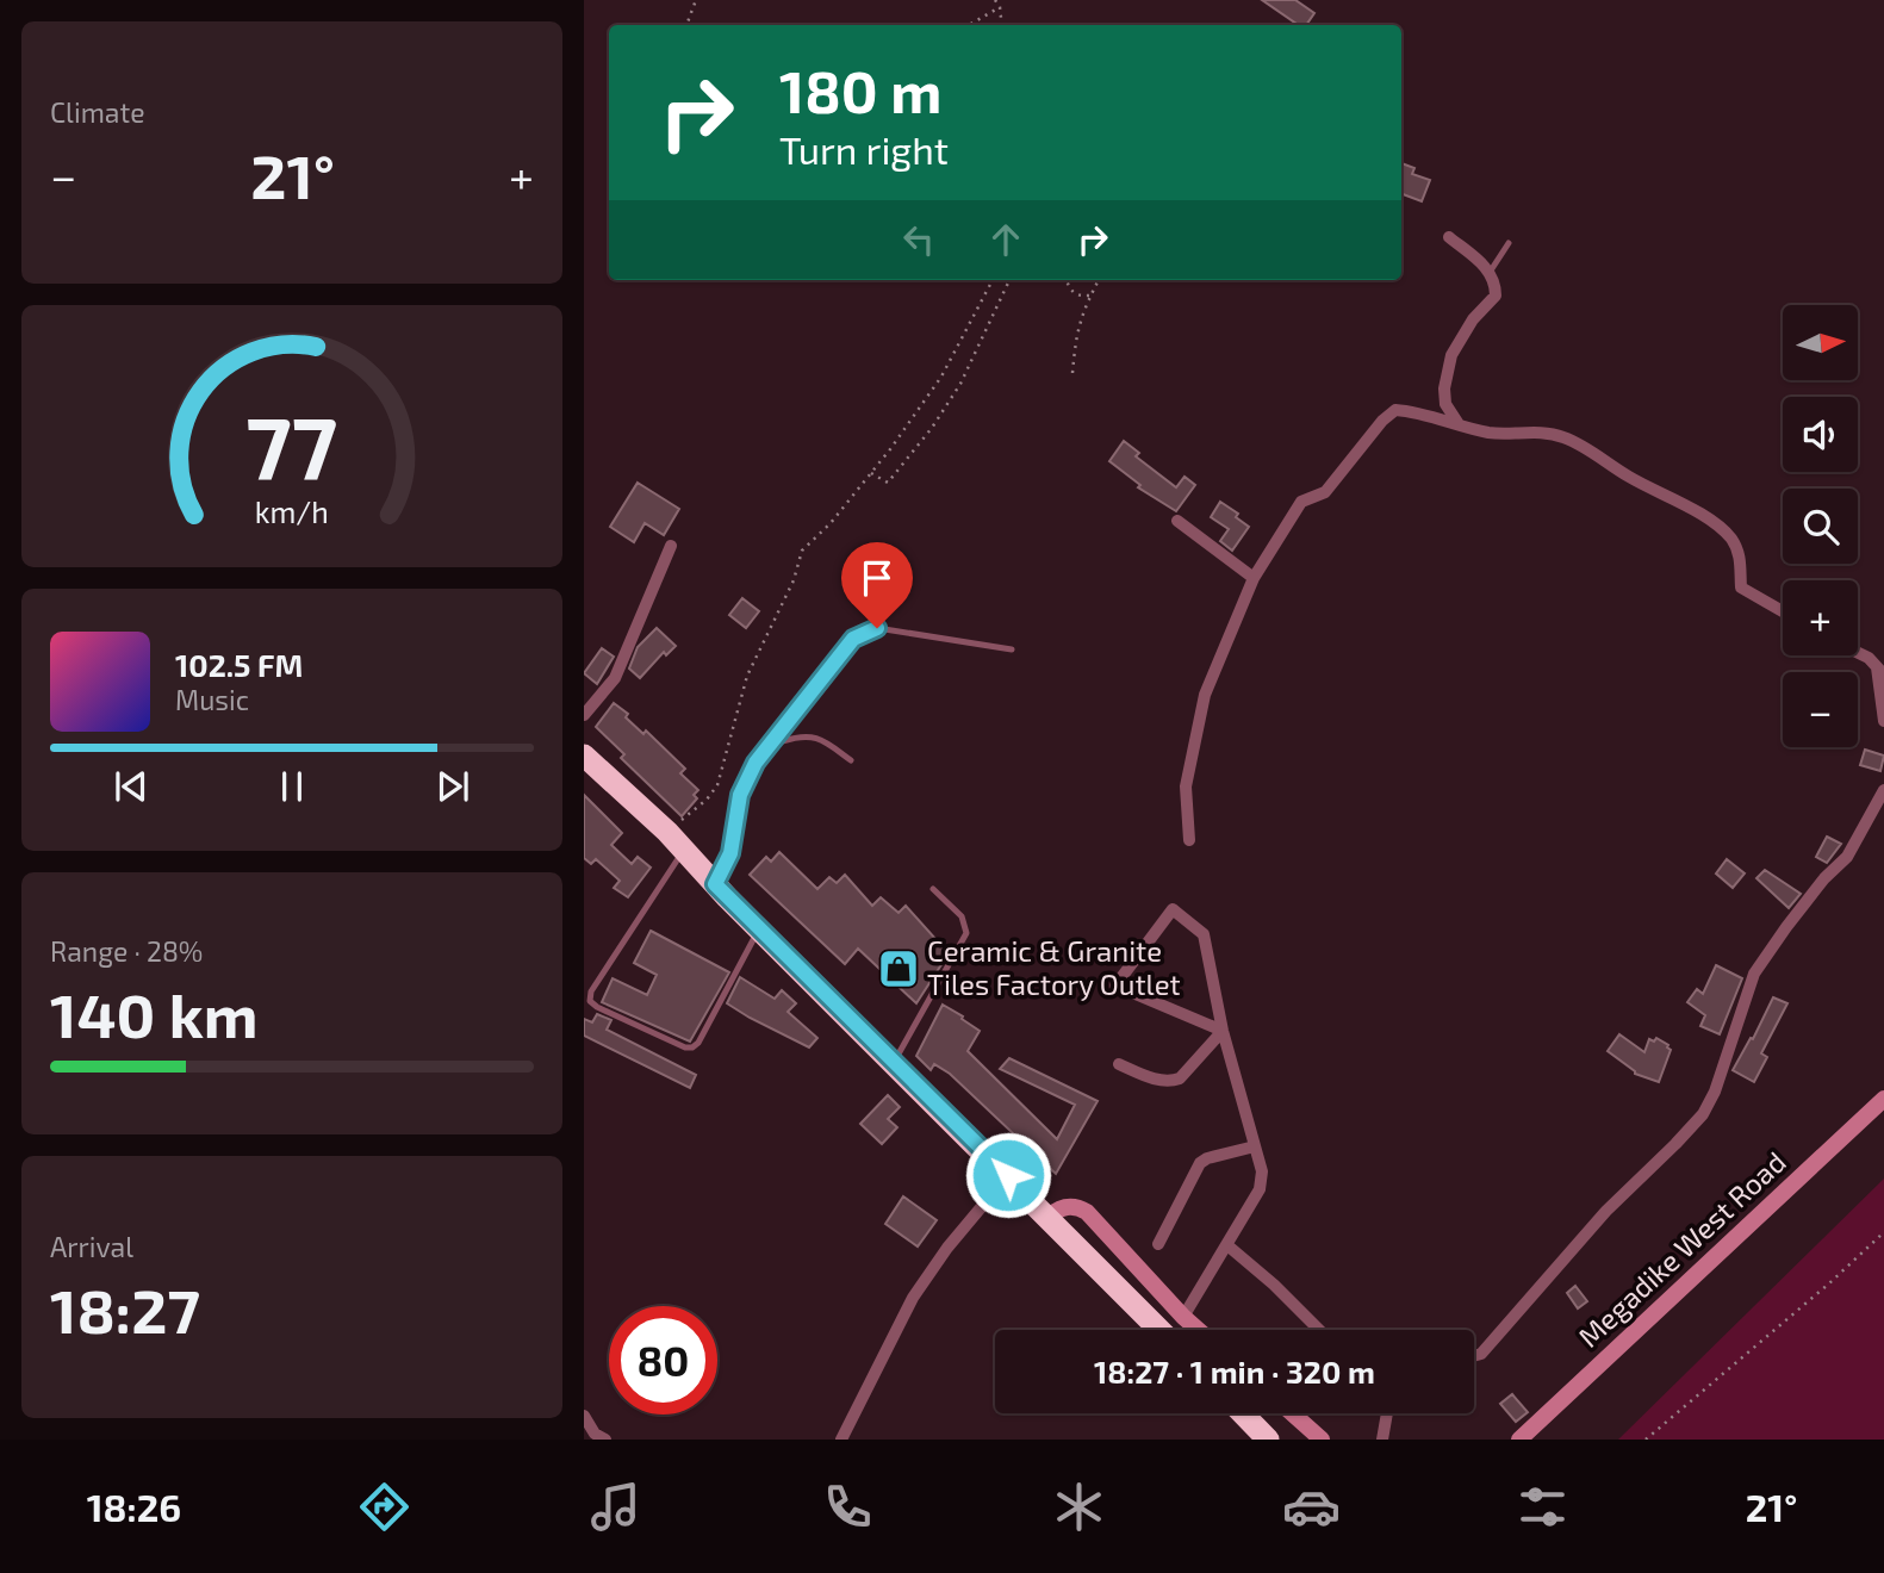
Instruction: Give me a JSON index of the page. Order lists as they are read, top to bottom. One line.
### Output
{"streets":{"street":["Megadike West Road"]},"places":{"shop":["Ceramic & Granite Tiles Factory Outlet"]},"north":"right","page":{"tile":["Climate",["Range · 28%","140 km"],["Arrival","18:27"]],"turn":["180 m","Turn right"],"heat":["−","21°","+"],"map_buttons":["+","−"],"song":["102.5 FM","Music"],"limit":"80","trip":"18:27 · 1 min · 320 m","tabs":["18:26","21°"],"gauge":["77","km/h"]}}
